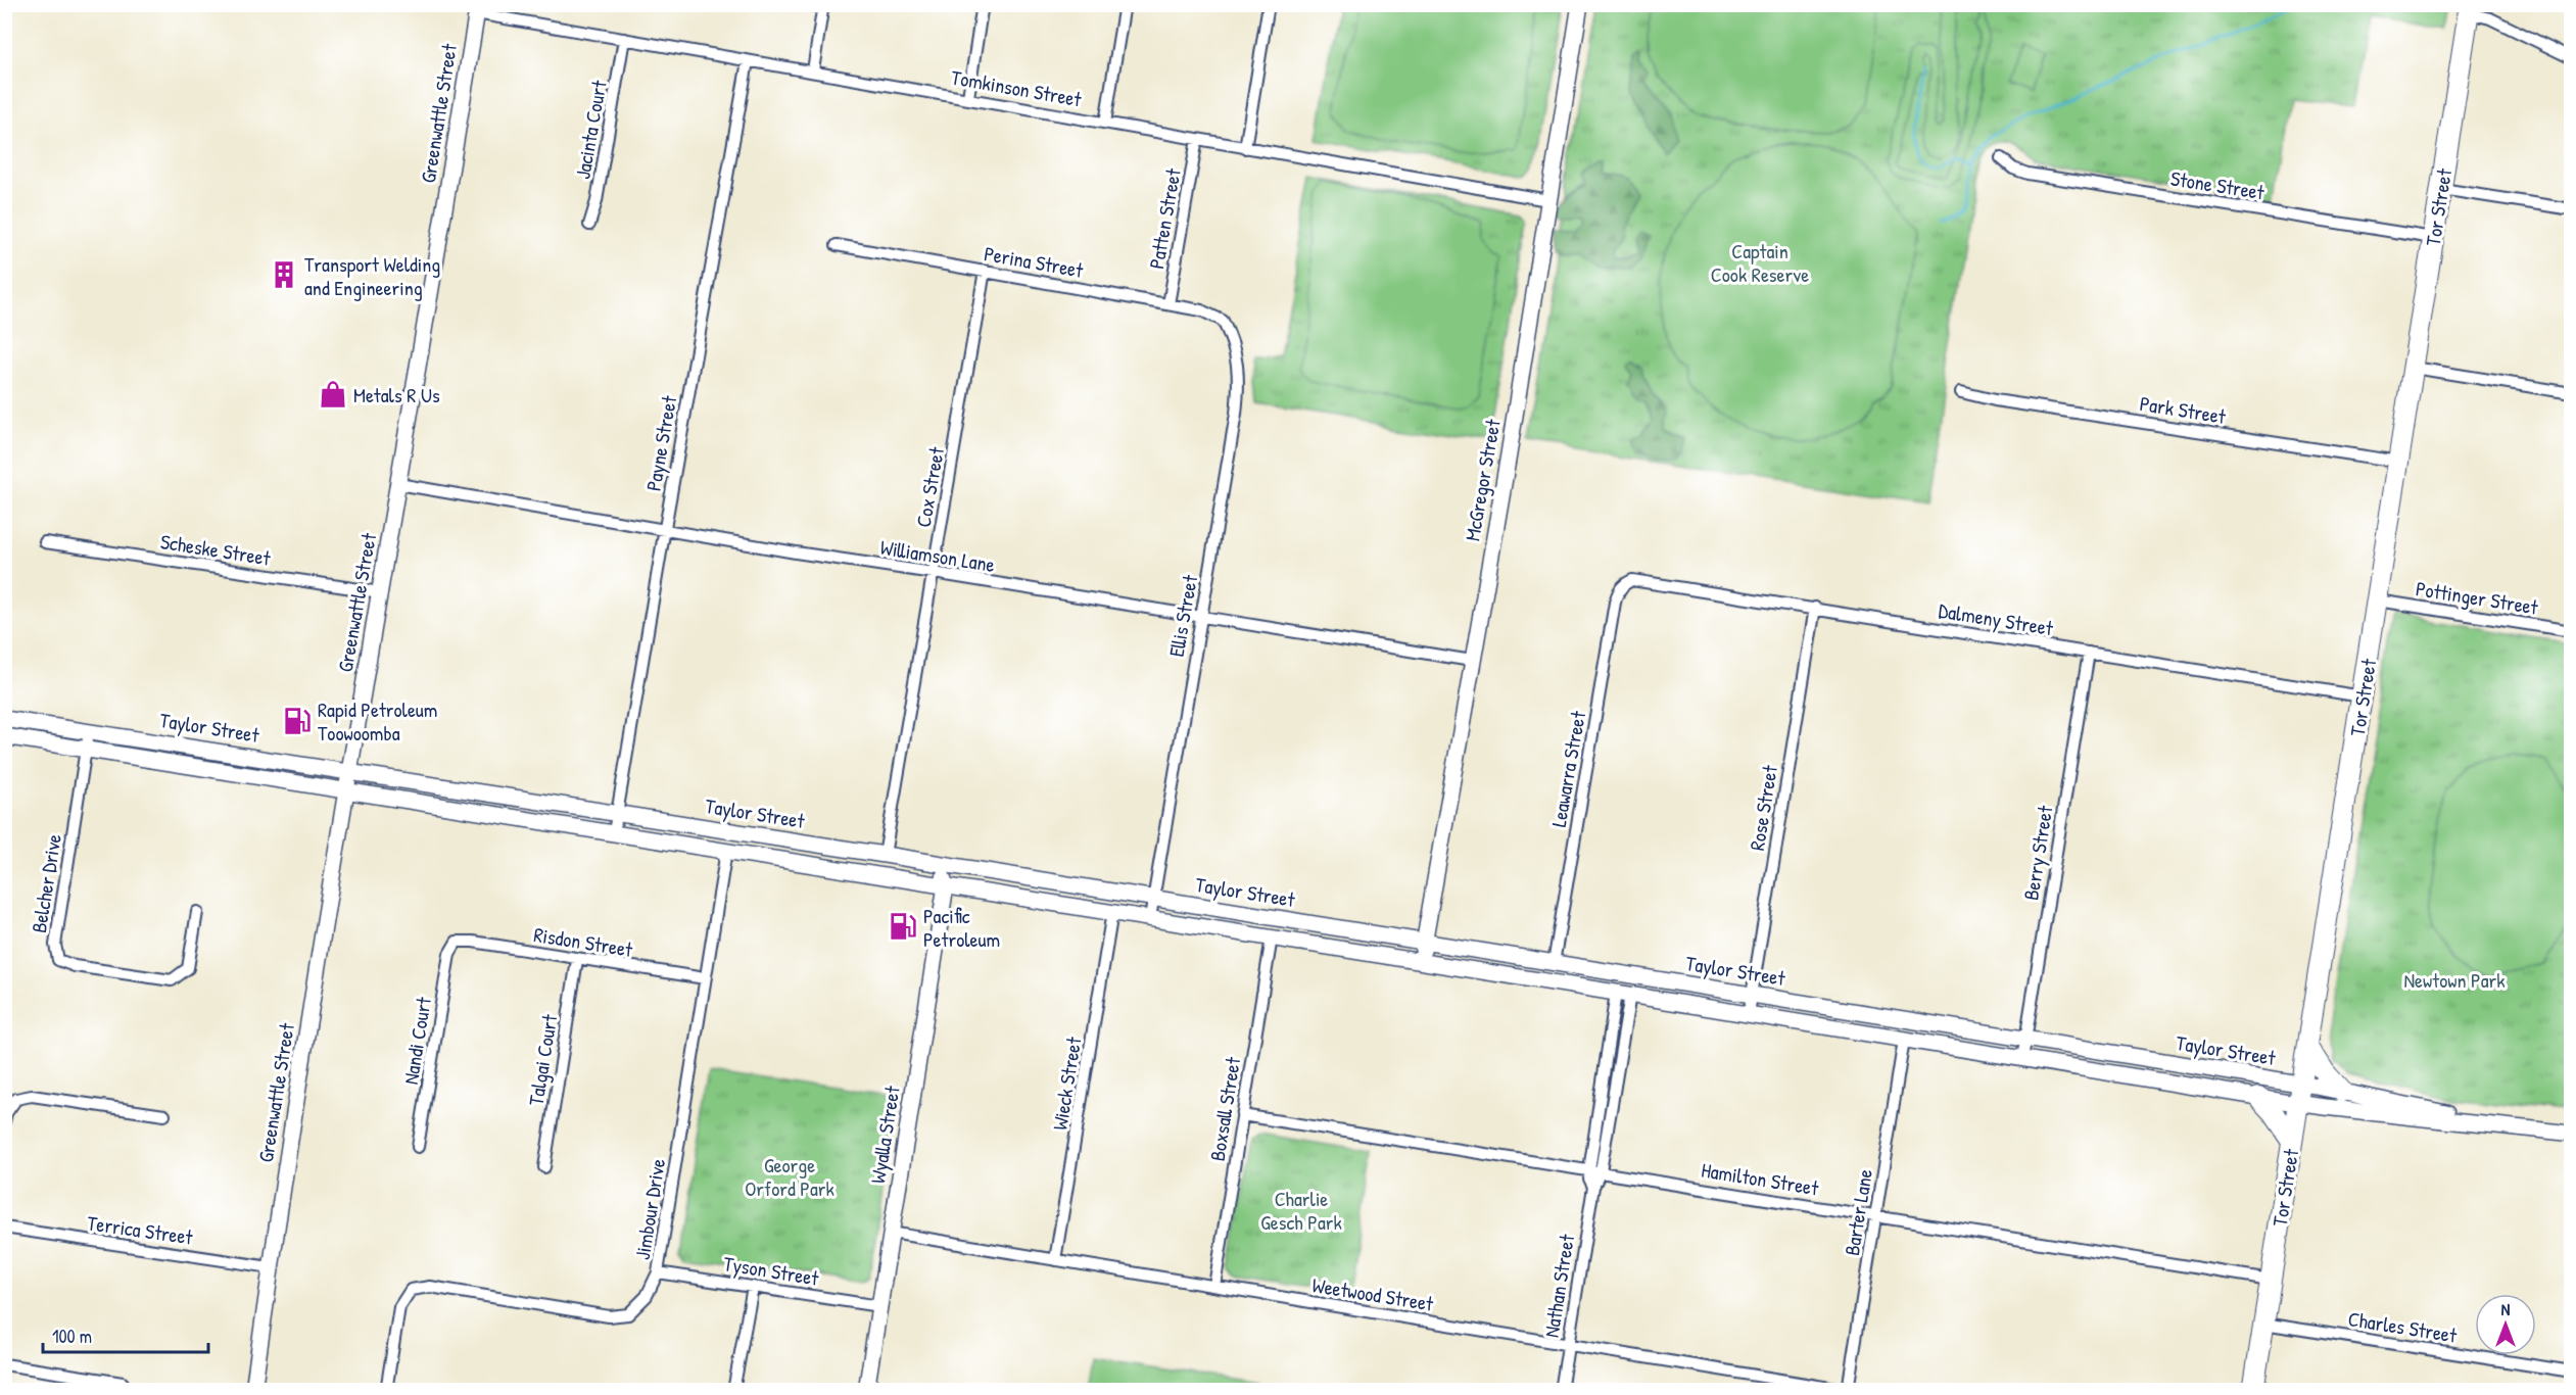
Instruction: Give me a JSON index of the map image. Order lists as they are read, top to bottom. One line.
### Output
{"streets":{"highway":["Tor Street"],"main road":["Greenwattle Street","McGregor Street","Taylor Street","Wyalla Street"],"street":["Tomkinson Street","Jacinta Court","Stone Street","Patten Street","Perina Street","Park Street","Payne Street","Cox Street","Scheske Street","Williamson Lane","Pottinger Street","Ellis Street","Dalmeny Street","Leawarra Street","Rose Street","Berry Street","Belcher Drive","Risdon Street","Nandi Court","Talgai Court","Wieck Street","Boxsall Street","Hamilton Street","Jimbour Drive","Barter Lane","Terrica Street","Tyson Street","Nathan Street","Weetwood Street","Charles Street"]},"crossings":[["Tomkinson Street","Greenwattle Street"],["Tomkinson Street","Jacinta Court"],["Tomkinson Street","Patten Street"],["Tomkinson Street","Payne Street"],["Tomkinson Street","McGregor Street"],["Greenwattle Street","Scheske Street"],["Greenwattle Street","Williamson Lane"],["Greenwattle Street","Taylor Street"],["Greenwattle Street","Terrica Street"],["Stone Street","Tor Street"],["Tor Street","Park Street"],["Tor Street","Pottinger Street"],["Tor Street","Dalmeny Street"],["Tor Street","Taylor Street"],["Tor Street","Hamilton Street"],["Tor Street","Charles Street"],["Patten Street","Perina Street"],["Perina Street","Cox Street"],["Perina Street","Ellis Street"],["Payne Street","Williamson Lane"],["Payne Street","Taylor Street"],["McGregor Street","Williamson Lane"],["McGregor Street","Taylor Street"],["Cox Street","Williamson Lane"],["Cox Street","Taylor Street"],["Williamson Lane","Ellis Street"],["Ellis Street","Taylor Street"],["Dalmeny Street","Leawarra Street"],["Dalmeny Street","Rose Street"],["Dalmeny Street","Berry Street"],["Taylor Street","Leawarra Street"],["Taylor Street","Rose Street"],["Taylor Street","Berry Street"],["Taylor Street","Belcher Drive"],["Taylor Street","Wieck Street"],["Taylor Street","Boxsall Street"],["Taylor Street","Wyalla Street"],["Taylor Street","Jimbour Drive"],["Taylor Street","Barter Lane"],["Taylor Street","Nathan Street"],["Risdon Street","Nandi Court"],["Risdon Street","Talgai Court"],["Risdon Street","Jimbour Drive"],["Wieck Street","Weetwood Street"],["Boxsall Street","Hamilton Street"],["Boxsall Street","Weetwood Street"],["Wyalla Street","Tyson Street"],["Wyalla Street","Weetwood Street"],["Hamilton Street","Barter Lane"],["Hamilton Street","Nathan Street"],["Jimbour Drive","Tyson Street"],["Barter Lane","Weetwood Street"],["Nathan Street","Weetwood Street"]],"parks":["Captain Cook Reserve","Newtown Park","George Orford Park","Charlie Gesch Park"],"places":{"building":["Transport Welding and Engineering"],"shop":["Metals R Us"],"fuel station":["Rapid Petroleum Toowoomba","Pacific Petroleum"]},"scale_bar":"100 m","north":"top"}
